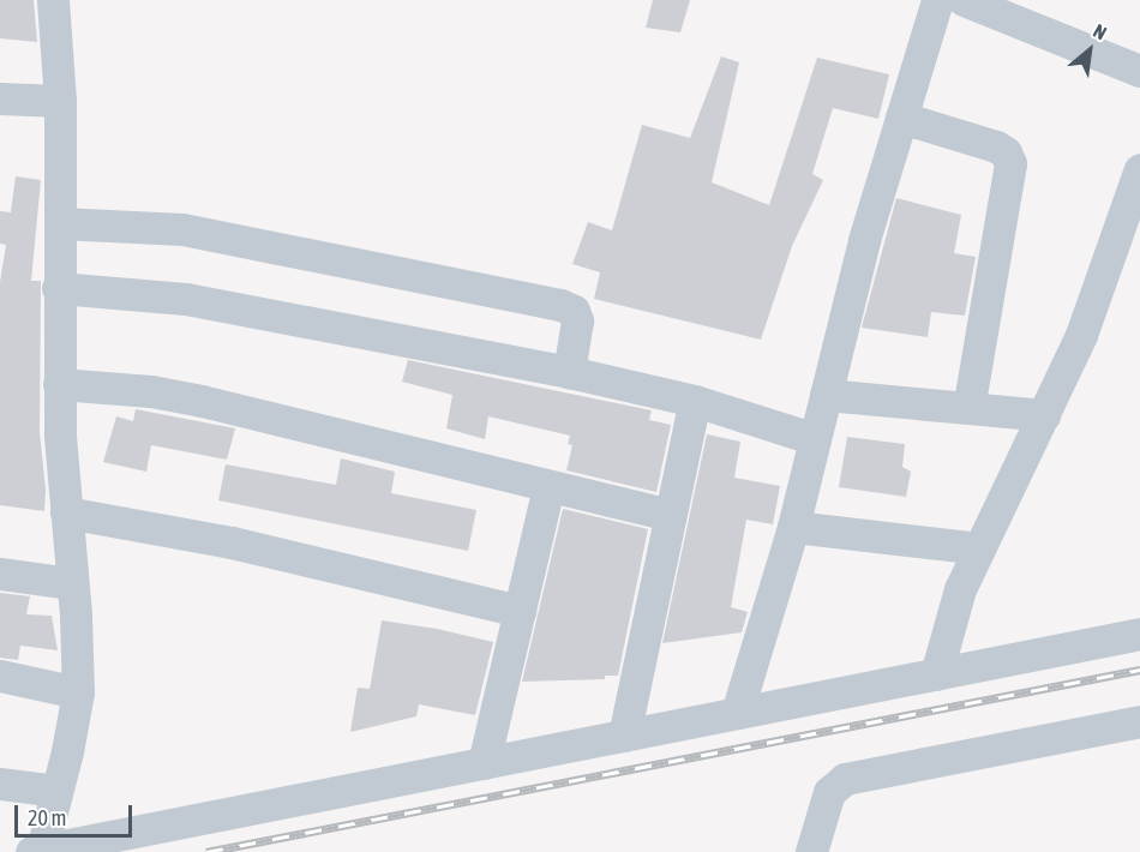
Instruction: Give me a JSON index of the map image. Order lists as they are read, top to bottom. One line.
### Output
{"scale_bar":"20 m","north":"top right"}
